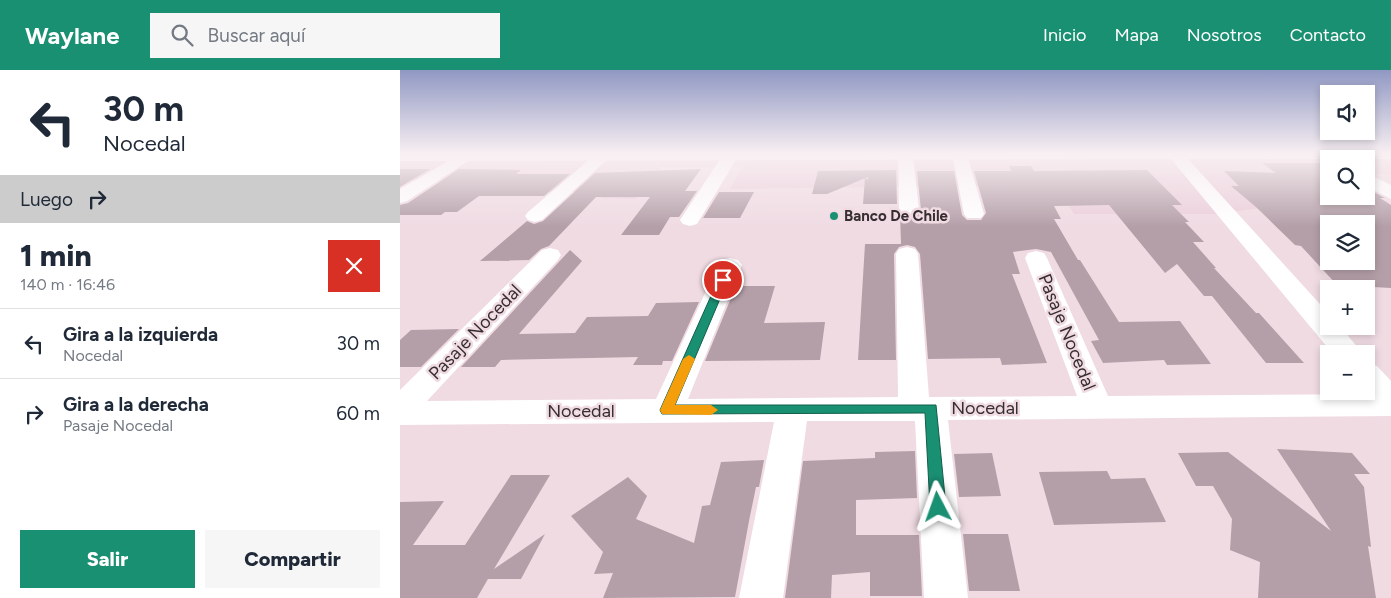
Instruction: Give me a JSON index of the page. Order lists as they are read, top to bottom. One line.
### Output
{"streets":{"street":["Pasaje Nocedal","Nocedal"]},"crossings":[["Pasaje Nocedal","Nocedal"]],"places":["Banco De Chile"],"page":{"header":"Waylane","search":"Buscar aquí","nav":["Inicio","Mapa","Nosotros","Contacto"],"turn":["30 m","Nocedal"],"map_buttons":["+","−"],"then":"Luego","heading":["1 min","140 m · 16:46"],"list":[{"name":"Gira a la izquierda","note":"Nocedal","value":"30 m"},{"name":"Gira a la derecha","note":"Pasaje Nocedal","value":"60 m"}],"buttons":["Salir","Compartir"]}}
